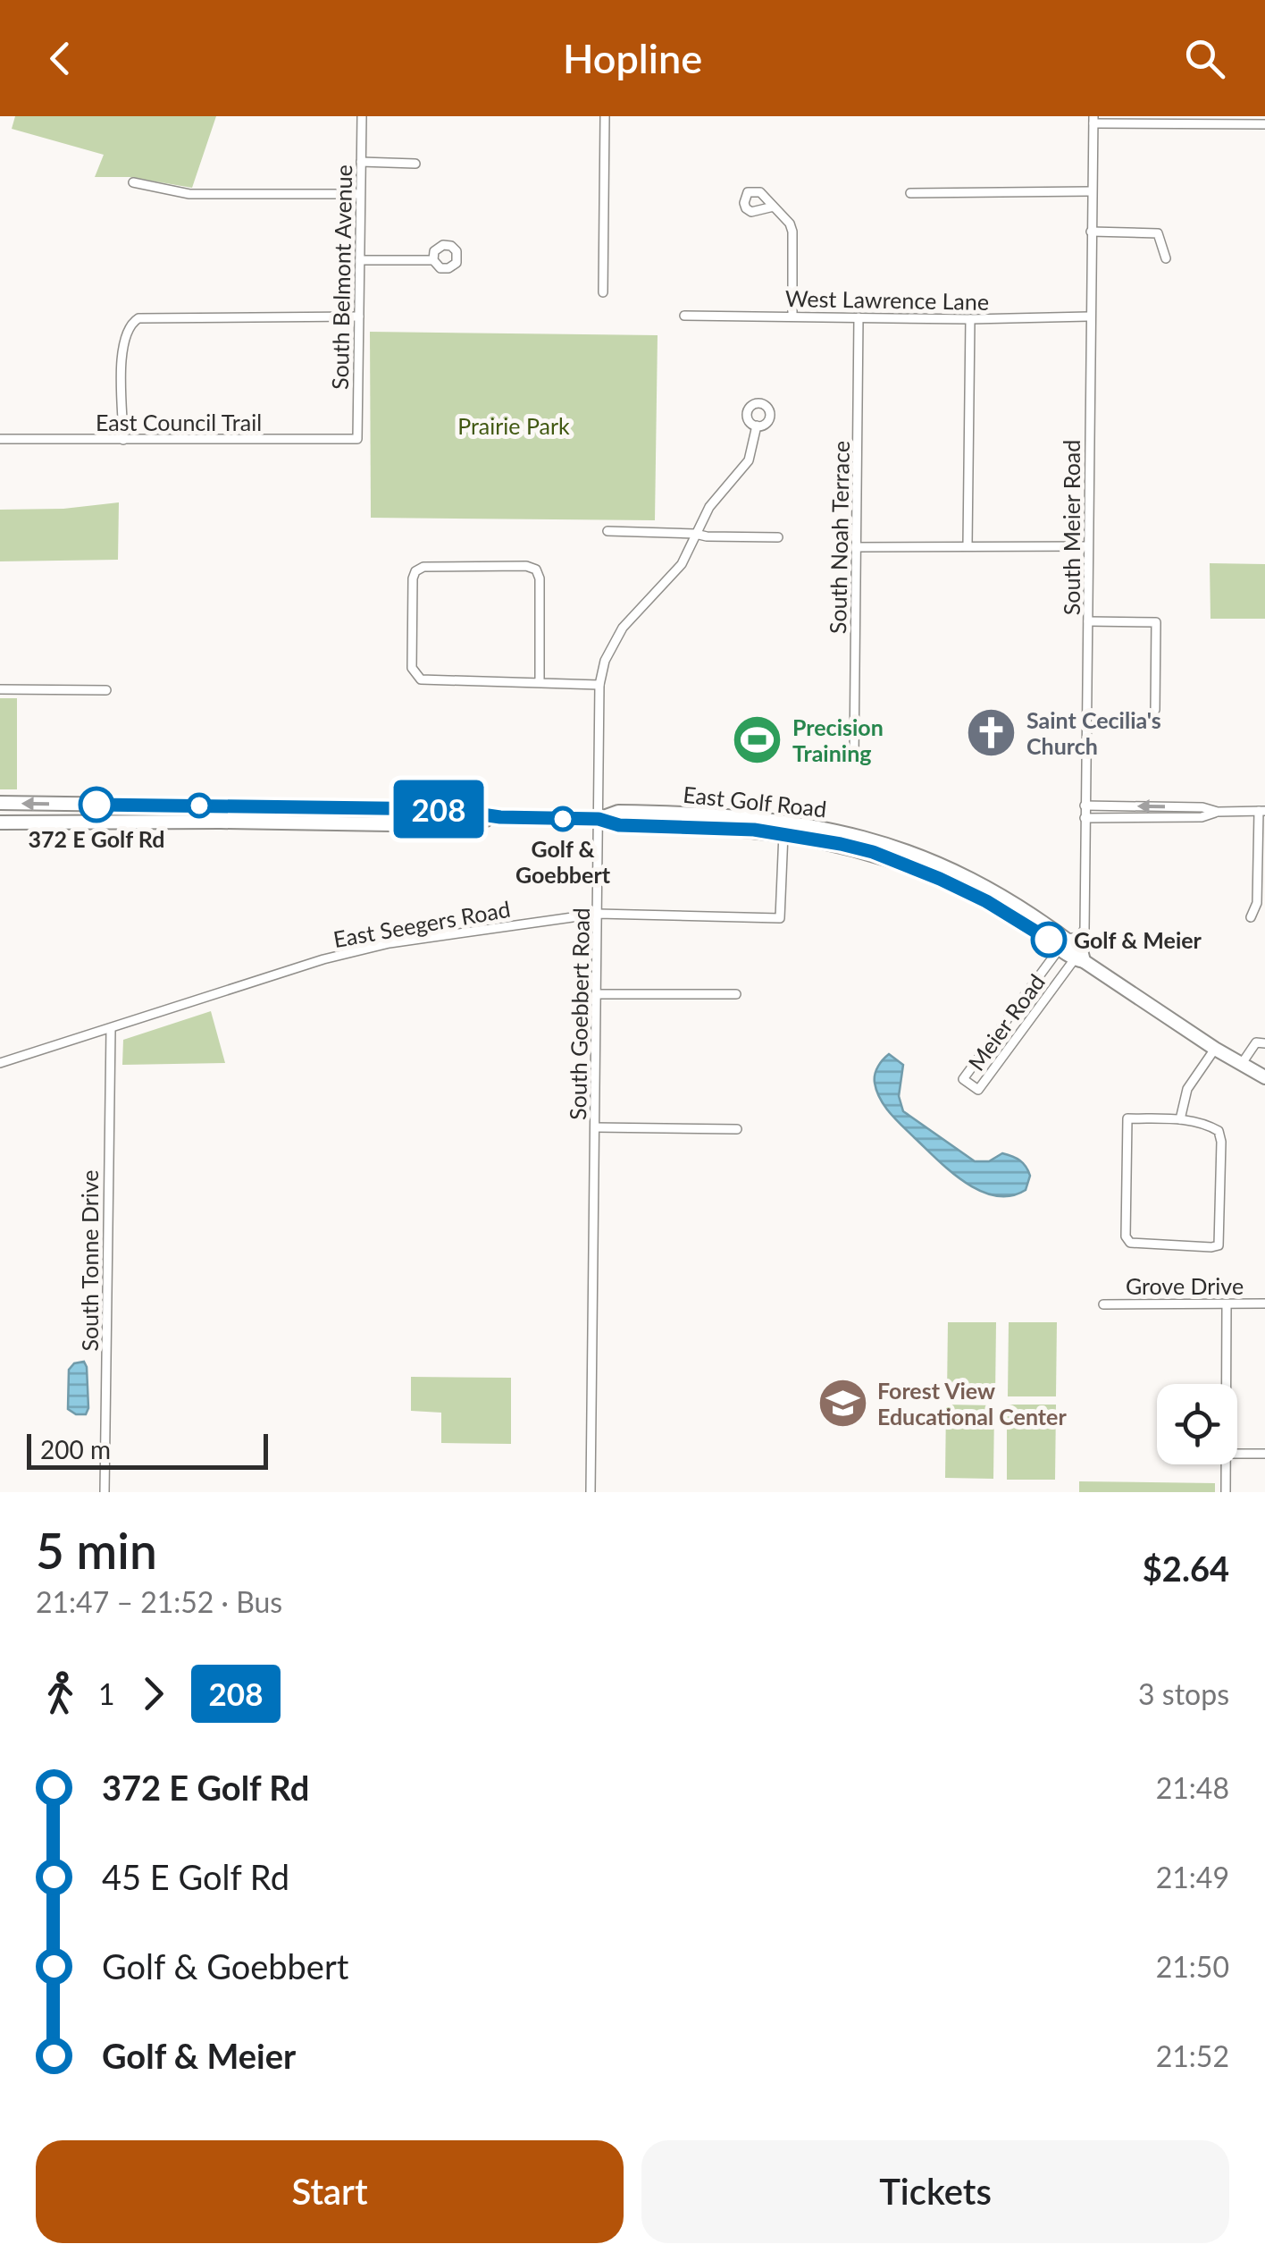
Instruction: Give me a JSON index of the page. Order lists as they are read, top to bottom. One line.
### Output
{"streets":{"main road":["East Golf Road"],"street":["South Belmont Avenue","West Lawrence Lane","East Council Trail","South Meier Road","South Noah Terrace","East Seegers Road","South Goebbert Road","Meier Road","South Tonne Drive","Grove Drive"]},"crossings":[["South Belmont Avenue","East Council Trail"],["West Lawrence Lane","South Meier Road"],["West Lawrence Lane","South Noah Terrace"],["South Meier Road","East Golf Road"],["South Meier Road","Meier Road"],["East Golf Road","East Seegers Road"],["East Golf Road","South Goebbert Road"],["East Golf Road","Meier Road"],["East Seegers Road","South Goebbert Road"],["East Seegers Road","South Tonne Drive"]],"parks":["Prairie Park"],"places":{"church":["Saint Cecilia's Church"],"sports":["Precision Training"],"other":["372 E Golf Rd","Golf & Goebbert","Golf & Meier"],"school or university":["Forest View Educational Center"]},"lines":["bus line 208"],"scale_bar":"200 m","page":{"header":"Hopline","on_map":"208","scale":"200 m","heading":["5 min","21:47 – 21:52 · Bus","$2.64"],"legs":["1","208","3 stops"],"list":[{"name":"372 E Golf Rd","value":"21:48"},{"name":"45 E Golf Rd","value":"21:49"},{"name":"Golf & Goebbert","value":"21:50"},{"name":"Golf & Meier","value":"21:52"}],"buttons":["Start","Tickets"]}}
